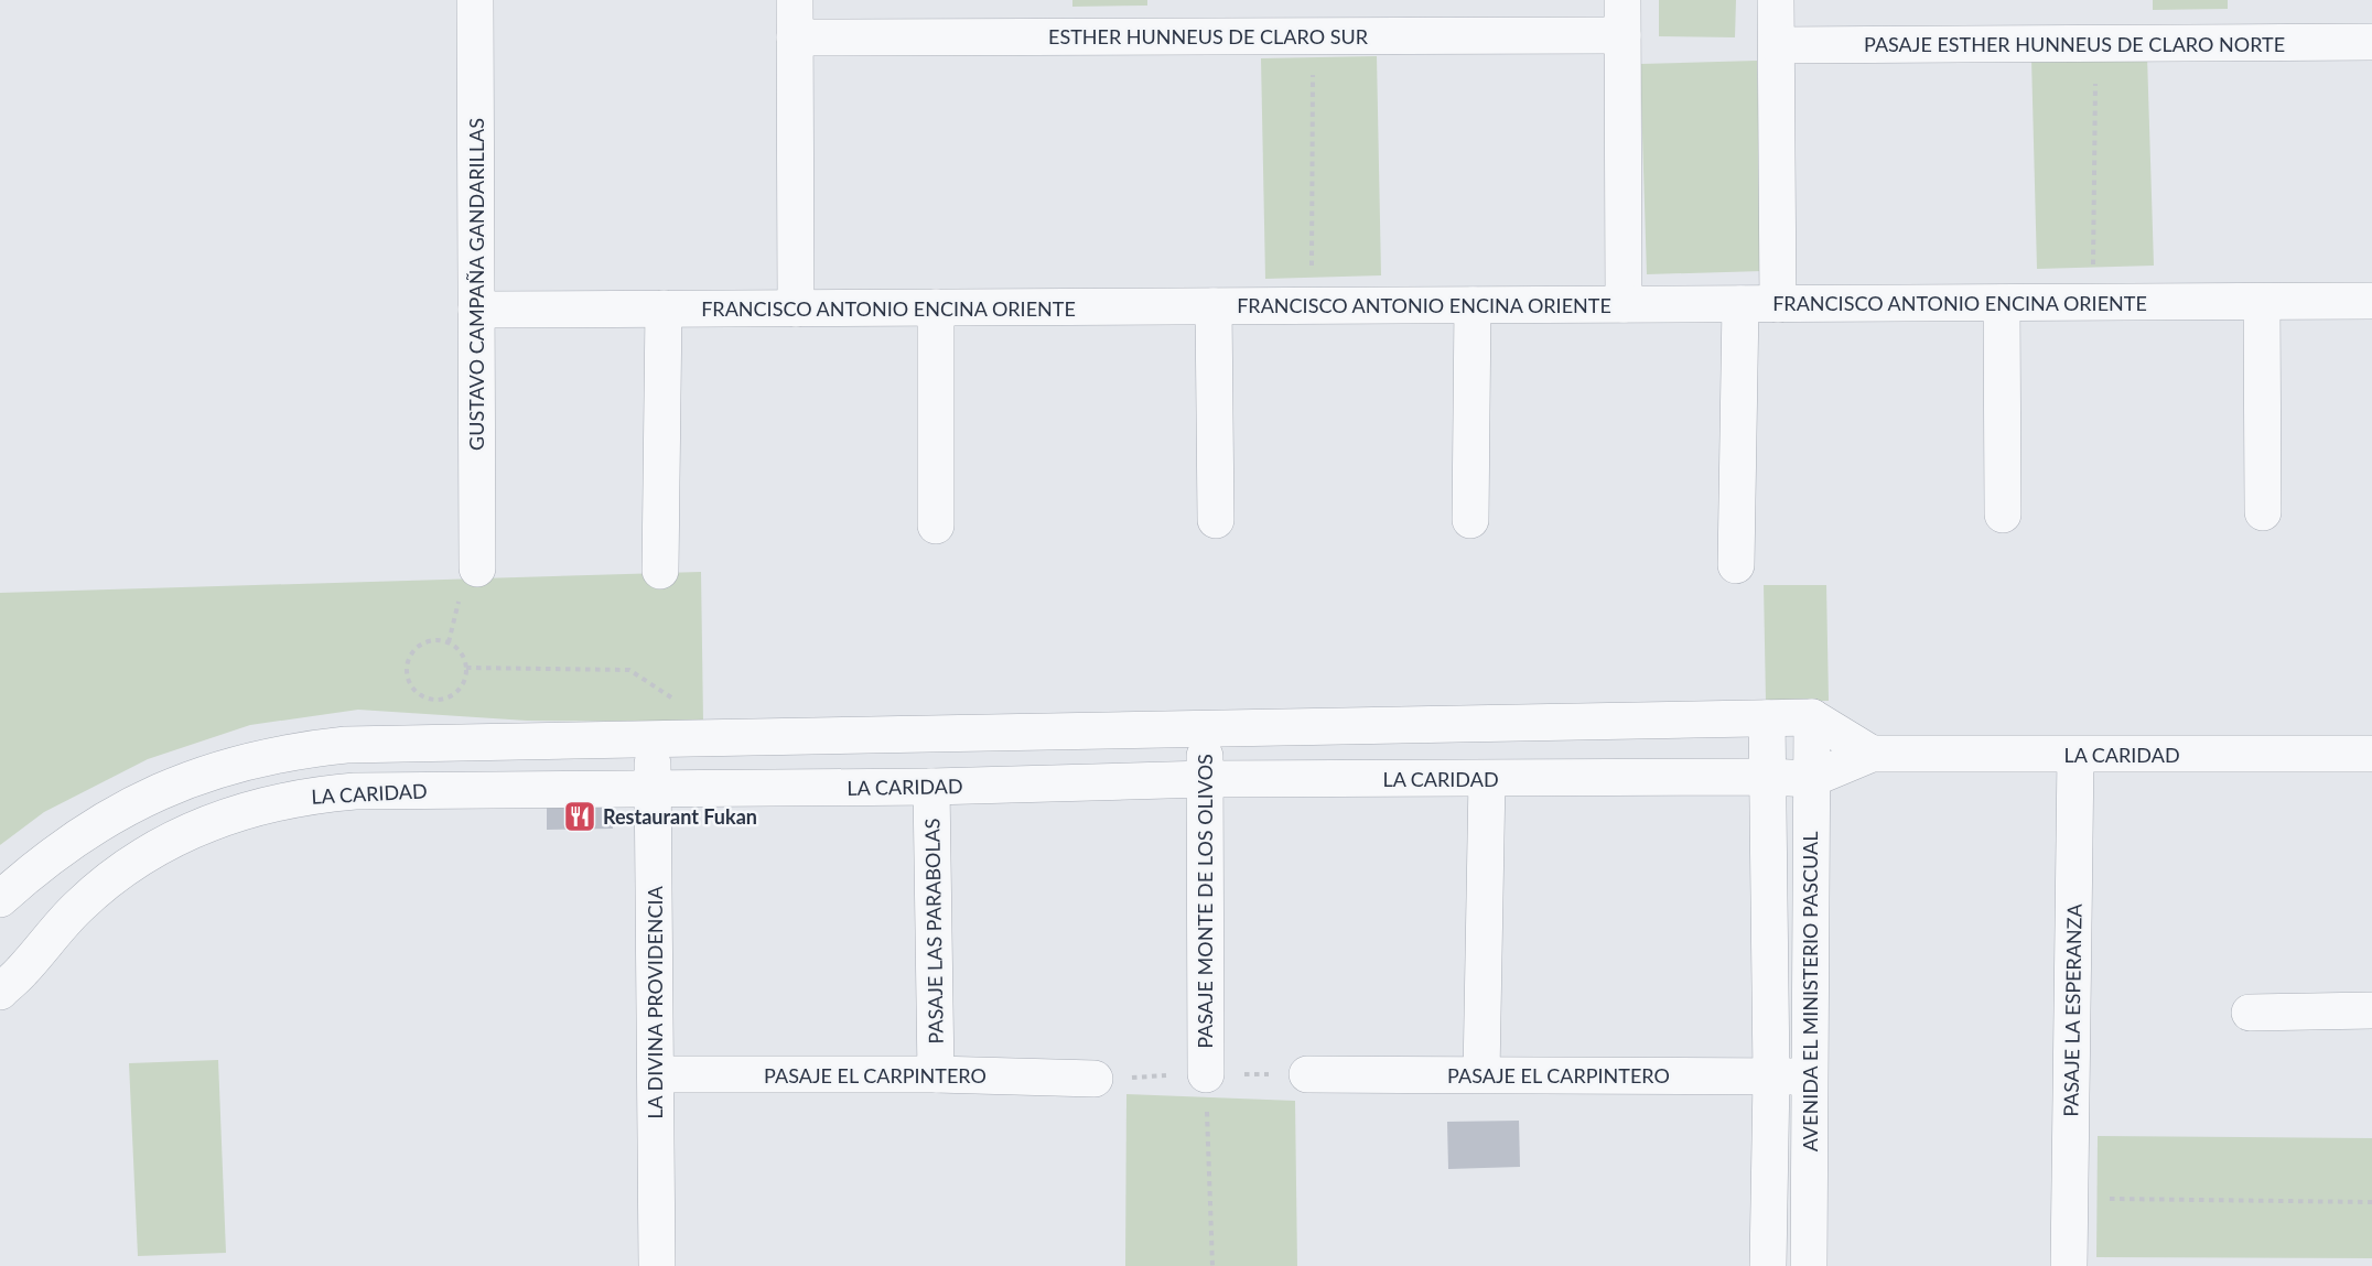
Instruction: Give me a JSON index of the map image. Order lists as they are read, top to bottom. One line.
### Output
{"streets":{"street":["ESTHER HUNNEUS DE CLARO SUR","PASAJE ESTHER HUNNEUS DE CLARO NORTE","GUSTAVO CAMPAÑA GANDARILLAS","FRANCISCO ANTONIO ENCINA ORIENTE","LA CARIDAD","PASAJE MONTE DE LOS OLIVOS","PASAJE LAS PARABOLAS","AVENIDA EL MINISTERIO PASCUAL","LA DIVINA PROVIDENCIA","PASAJE LA ESPERANZA","PASAJE EL CARPINTERO"]},"crossings":[["GUSTAVO CAMPAÑA GANDARILLAS","FRANCISCO ANTONIO ENCINA ORIENTE"],["LA CARIDAD","PASAJE MONTE DE LOS OLIVOS"],["LA CARIDAD","PASAJE LAS PARABOLAS"],["LA CARIDAD","AVENIDA EL MINISTERIO PASCUAL"],["LA CARIDAD","LA DIVINA PROVIDENCIA"],["LA CARIDAD","PASAJE LA ESPERANZA"],["PASAJE LAS PARABOLAS","PASAJE EL CARPINTERO"],["AVENIDA EL MINISTERIO PASCUAL","PASAJE EL CARPINTERO"],["LA DIVINA PROVIDENCIA","PASAJE EL CARPINTERO"]],"places":{"restaurant":["Restaurant Fukan"]}}
